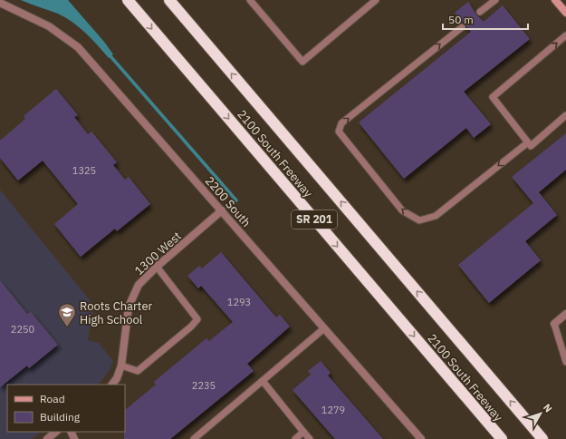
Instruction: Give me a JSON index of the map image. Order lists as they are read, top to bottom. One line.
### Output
{"streets":{"highway":["2100 South Freeway","SR 201"],"street":["2200 South","1300 West"]},"crossings":[["2200 South","1300 West"]],"places":{"school or university":["Roots Charter High School"]},"house_numbers":["1325","1293","2250","2235","1279"],"legend":["Road","Building"],"scale_bar":"50 m","north":"top right"}
